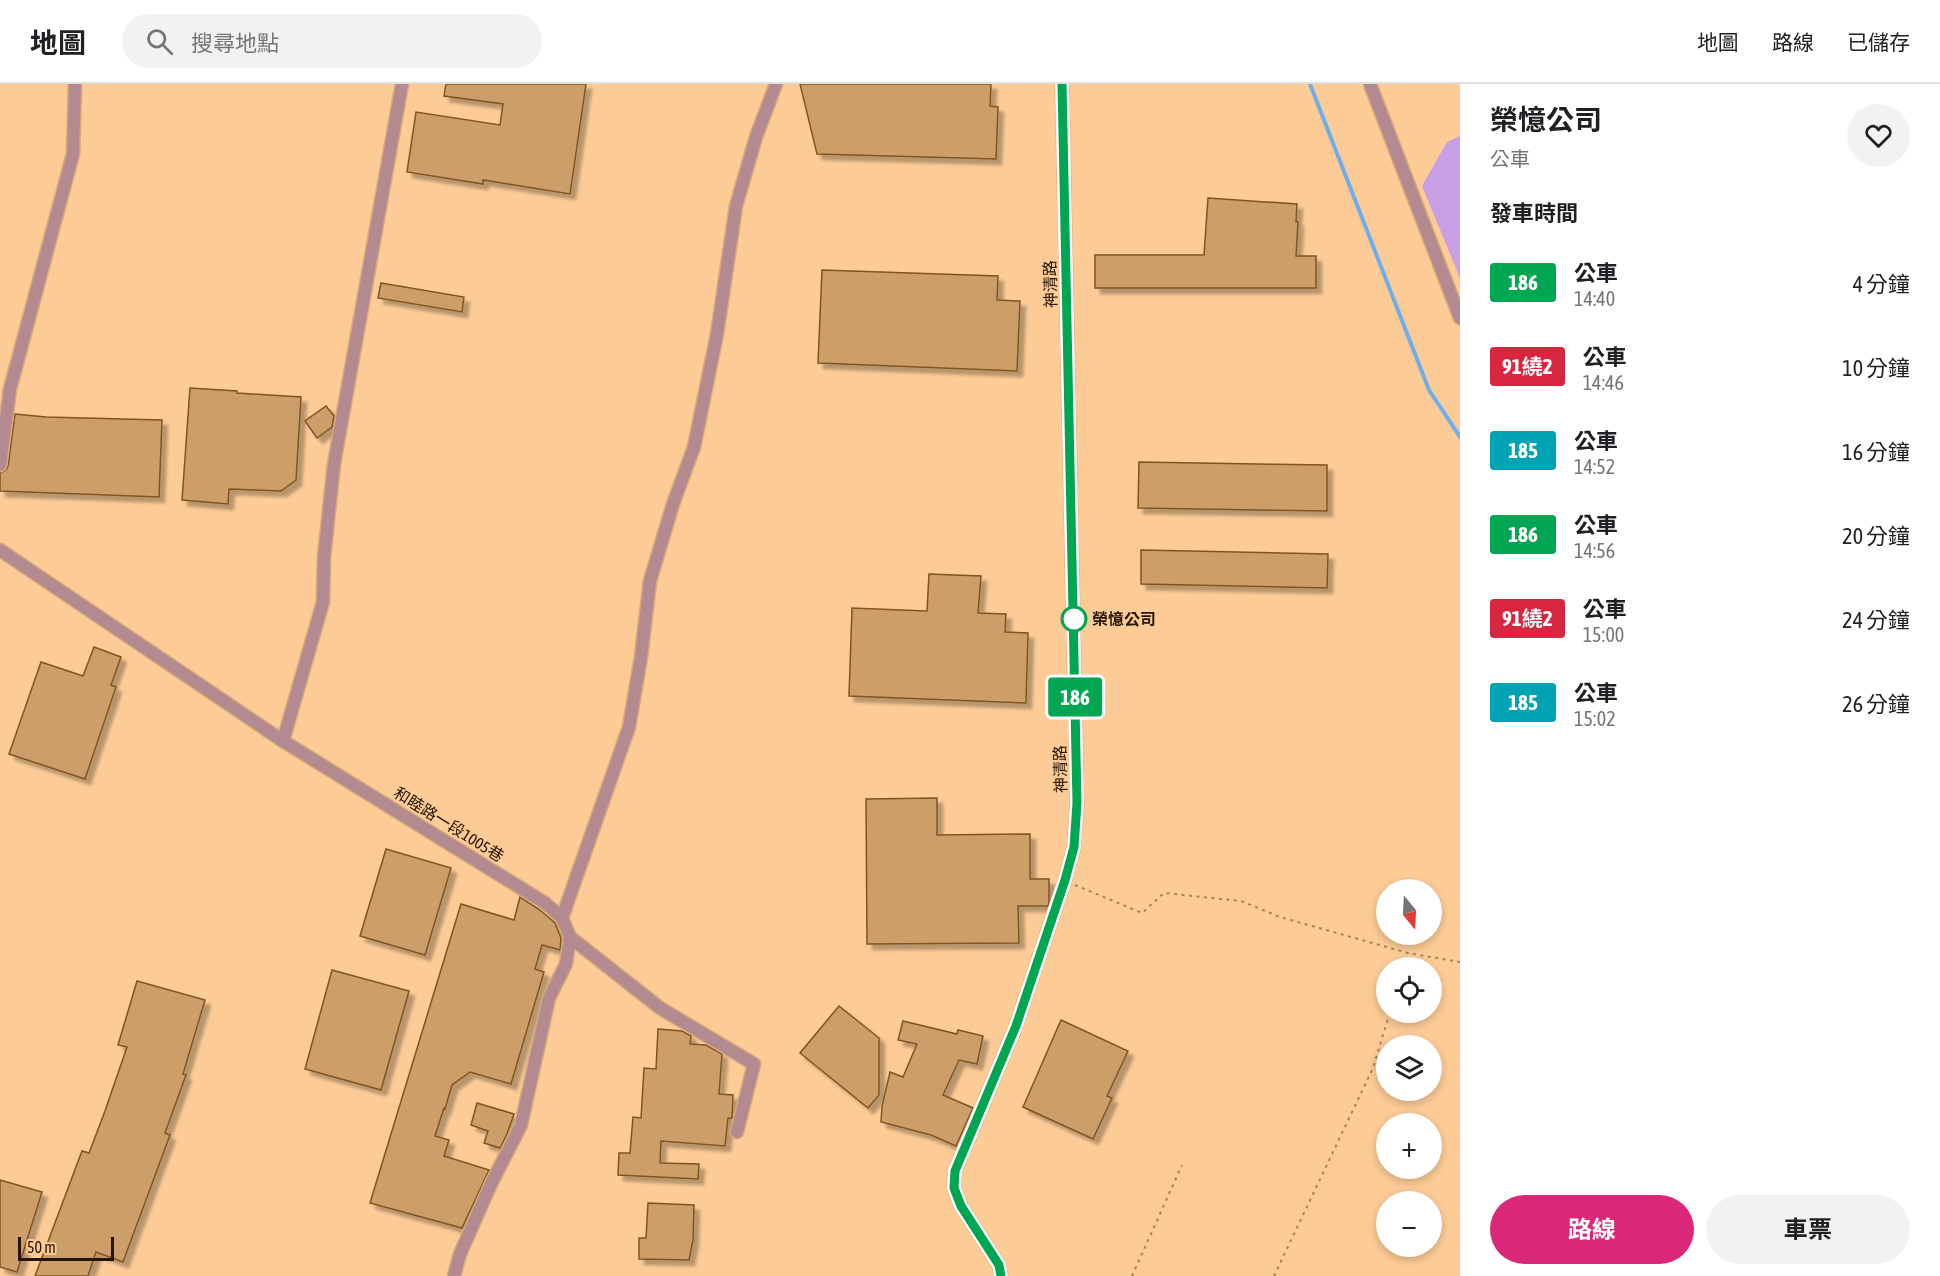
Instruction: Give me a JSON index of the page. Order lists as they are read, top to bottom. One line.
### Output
{"streets":{"street":["神清路","和睦路一段1005巷"]},"places":["榮憶公司"],"lines":["bus line 186"],"scale_bar":"50 m","north":"bottom","page":{"header":"地圖","search":"搜尋地點","nav":["地圖","路線","已儲存"],"on_map":"186","heading":[["榮憶公司","公車"],"發車時間"],"list":[{"mark":"186","name":"公車","note":"14:40","value":"4 分鐘"},{"mark":"91繞2","name":"公車","note":"14:46","value":"10 分鐘"},{"mark":"185","name":"公車","note":"14:52","value":"16 分鐘"},{"mark":"186","name":"公車","note":"14:56","value":"20 分鐘"},{"mark":"91繞2","name":"公車","note":"15:00","value":"24 分鐘"},{"mark":"185","name":"公車","note":"15:02","value":"26 分鐘"}],"map_buttons":["+","−"],"buttons":["路線","車票"],"scale":"50 m"}}
